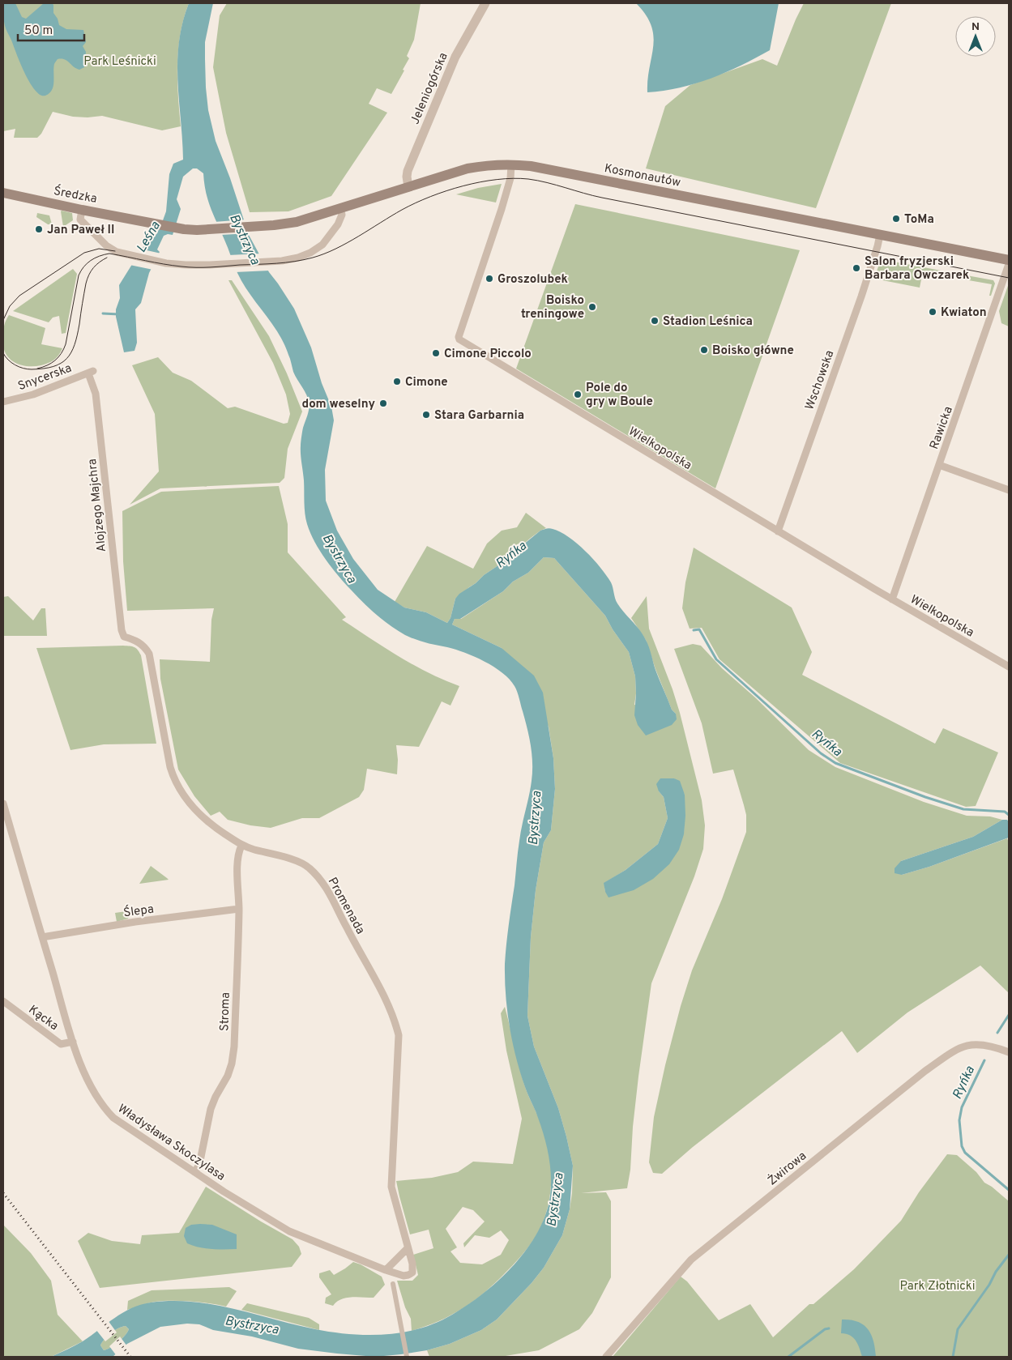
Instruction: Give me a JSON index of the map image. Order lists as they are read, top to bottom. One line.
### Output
{"streets":{"main road":["Kosmonautów","Średzka"],"street":["Jeleniogórska","Snycerska","Wschowska","Rawicka","Wielkopolska","Alojzego Majchra","Promenada","Ślepa","Stroma","Kącka","Władysława Skoczylasa","Żwirowa"]},"crossings":[["Jeleniogórska","Kosmonautów"],["Kosmonautów","Średzka"],["Kosmonautów","Wschowska"],["Kosmonautów","Wielkopolska"],["Snycerska","Alojzego Majchra"],["Wschowska","Wielkopolska"],["Rawicka","Wielkopolska"],["Alojzego Majchra","Promenada"],["Promenada","Stroma"],["Promenada","Władysława Skoczylasa"],["Ślepa","Stroma"],["Ślepa","Władysława Skoczylasa"],["Stroma","Władysława Skoczylasa"],["Kącka","Władysława Skoczylasa"]],"water":["Leśna","Bystrzyca","Ryńka"],"parks":["Park Leśnicki","Park Złotnicki"],"places":["ToMa","Jan Paweł II","Salon fryzjerski Barbara Owczarek","Groszolubek","Boisko treningowe","Kwiaton","Stadion Leśnica","Boisko główne","Cimone Piccolo","Cimone","Pole do gry w Boule","dom weselny","Stara Garbarnia"],"scale_bar":"50 m","north":"top"}
